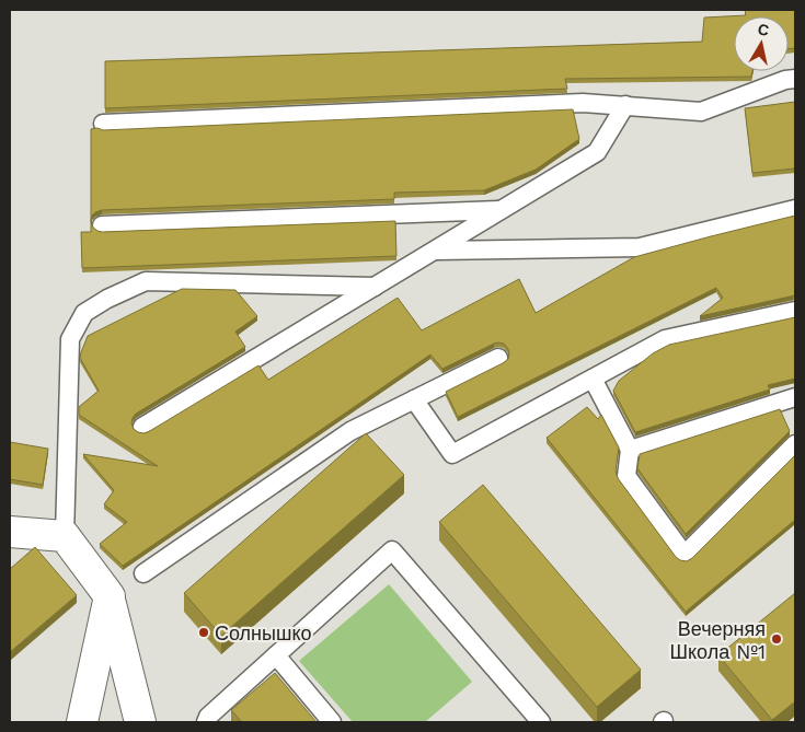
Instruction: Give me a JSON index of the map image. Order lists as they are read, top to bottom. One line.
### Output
{"places":["Солнышко","Вечерняя Школа №1"],"north":"top"}
